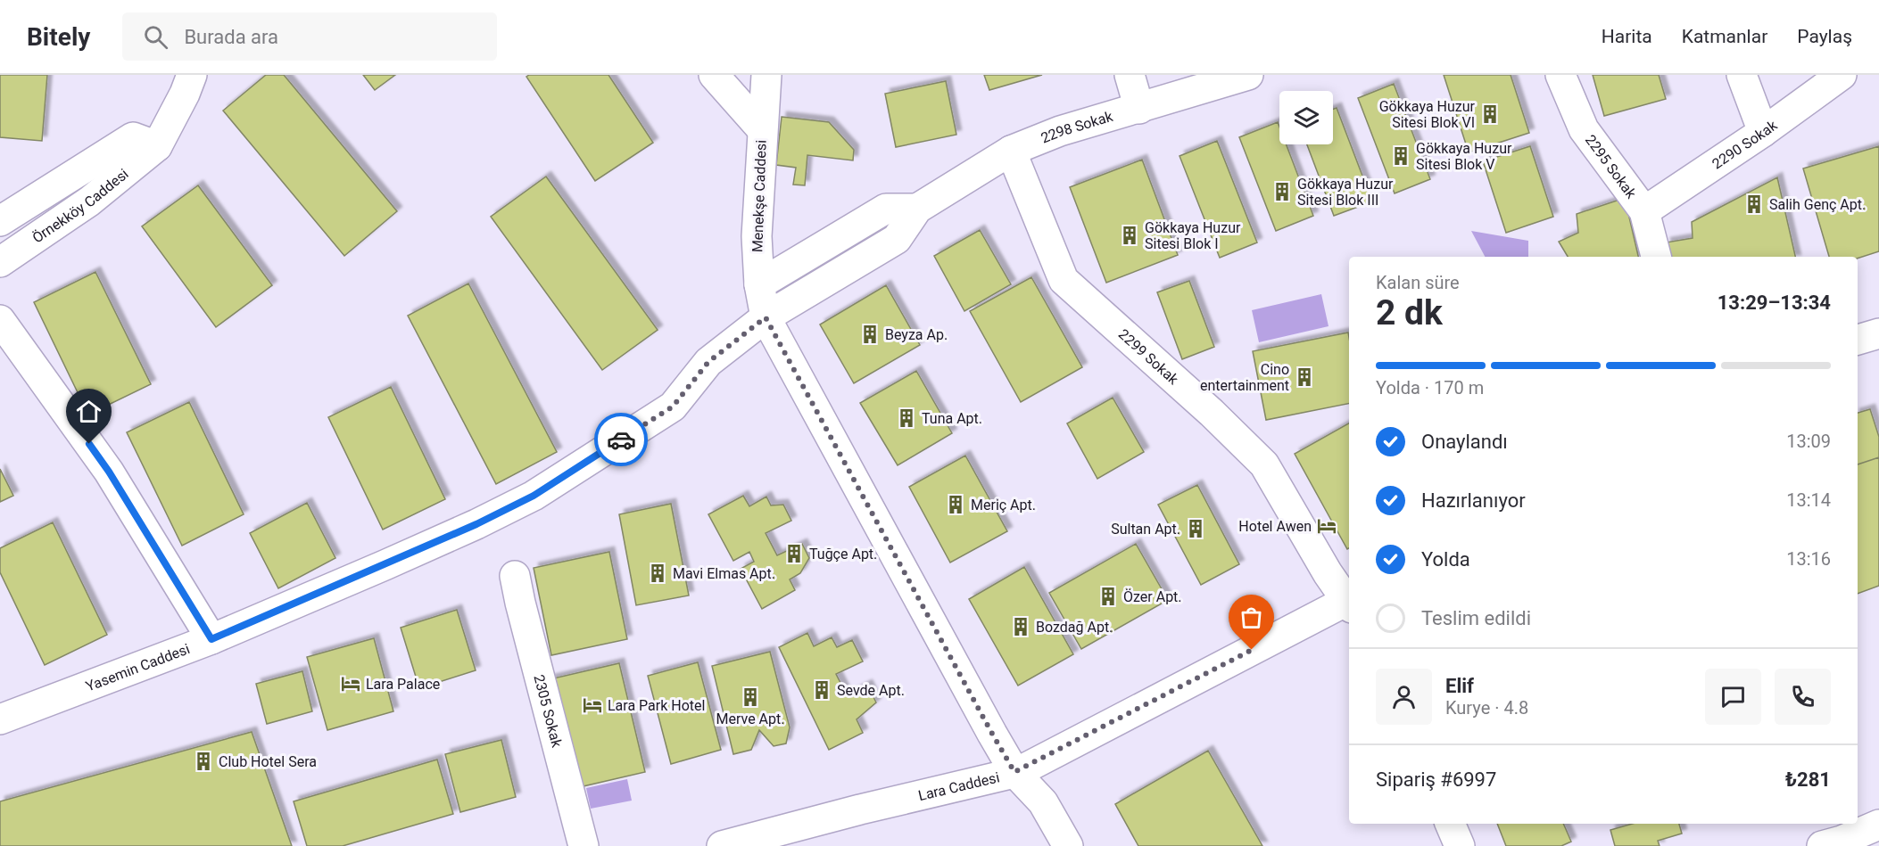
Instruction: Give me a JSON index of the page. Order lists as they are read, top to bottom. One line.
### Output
{"streets":{"street":["2298 Sokak","2290 Sokak","2295 Sokak","Menekşe Caddesi","Örnekköy Caddesi","2299 Sokak","Yasemin Caddesi","2305 Sokak","Lara Caddesi"]},"crossings":[["2298 Sokak","Menekşe Caddesi"],["2298 Sokak","2299 Sokak"],["2298 Sokak","Yasemin Caddesi"],["2290 Sokak","2295 Sokak"],["Menekşe Caddesi","Yasemin Caddesi"],["Menekşe Caddesi","Lara Caddesi"]],"places":{"building":["Gökkaya Huzur Sitesi Blok VI","Gökkaya Huzur Sitesi Blok V","Gökkaya Huzur Sitesi Blok III","Salih Genç Apt.","Gökkaya Huzur Sitesi Blok I","Beyza Ap.","Cino entertainment","Tuna Apt.","Meriç Apt.","Sultan Apt.","Tuğçe Apt.","Mavi Elmas Apt.","Özer Apt.","Bozdağ Apt.","Sevde Apt.","Merve Apt.","Club Hotel Sera"],"hotel":["Hotel Awen","Lara Palace","Lara Park Hotel"]},"page":{"header":"Bitely","search":"Burada ara","nav":["Harita","Katmanlar","Paylaş"],"heading":["2 dk","Kalan süre","13:29–13:34"],"panel":["Elif","Kurye · 4.8","Sipariş #6997","₺281"],"bar":"Yolda · 170 m","list":[["Onaylandı","13:09"],["Hazırlanıyor","13:14"],["Yolda","13:16"],"Teslim edildi"]}}
